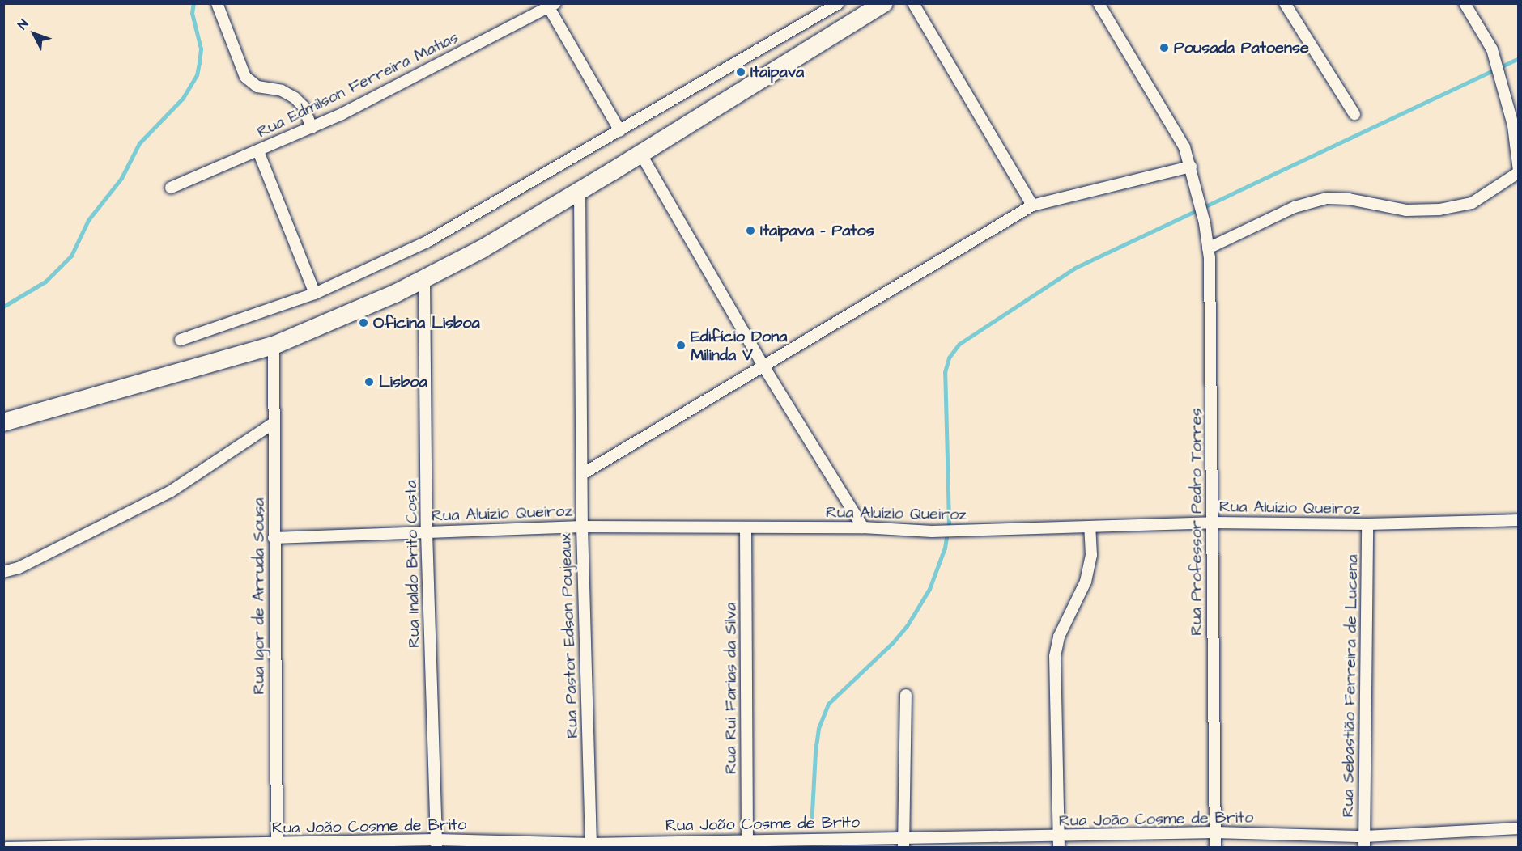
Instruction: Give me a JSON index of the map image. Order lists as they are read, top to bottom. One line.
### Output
{"streets":{"street":["Rua Edmilson Ferreira Matias","Rua Aluízio Queiroz","Rua Professor Pedro Torres","Rua Inaldo Brito Costa","Rua Igor de Arruda Sousa","Rua Pastor Edson Poujeaux","Rua Sebastião Ferreira de Lucena","Rua Rui Farias da Silva","Rua João Cosme de Brito"]},"crossings":[["Rua Aluízio Queiroz","Rua Professor Pedro Torres"],["Rua Aluízio Queiroz","Rua Inaldo Brito Costa"],["Rua Aluízio Queiroz","Rua Igor de Arruda Sousa"],["Rua Aluízio Queiroz","Rua Pastor Edson Poujeaux"],["Rua Aluízio Queiroz","Rua Sebastião Ferreira de Lucena"],["Rua Aluízio Queiroz","Rua Rui Farias da Silva"],["Rua Professor Pedro Torres","Rua João Cosme de Brito"],["Rua Inaldo Brito Costa","Rua João Cosme de Brito"],["Rua Igor de Arruda Sousa","Rua João Cosme de Brito"],["Rua Pastor Edson Poujeaux","Rua João Cosme de Brito"],["Rua Sebastião Ferreira de Lucena","Rua João Cosme de Brito"],["Rua Rui Farias da Silva","Rua João Cosme de Brito"]],"places":["Pousada Patoense","Itaipava","Itaipava - Patos","Oficina Lisboa","Edifício Dona Milinda V","Lisboa"],"north":"top left"}
